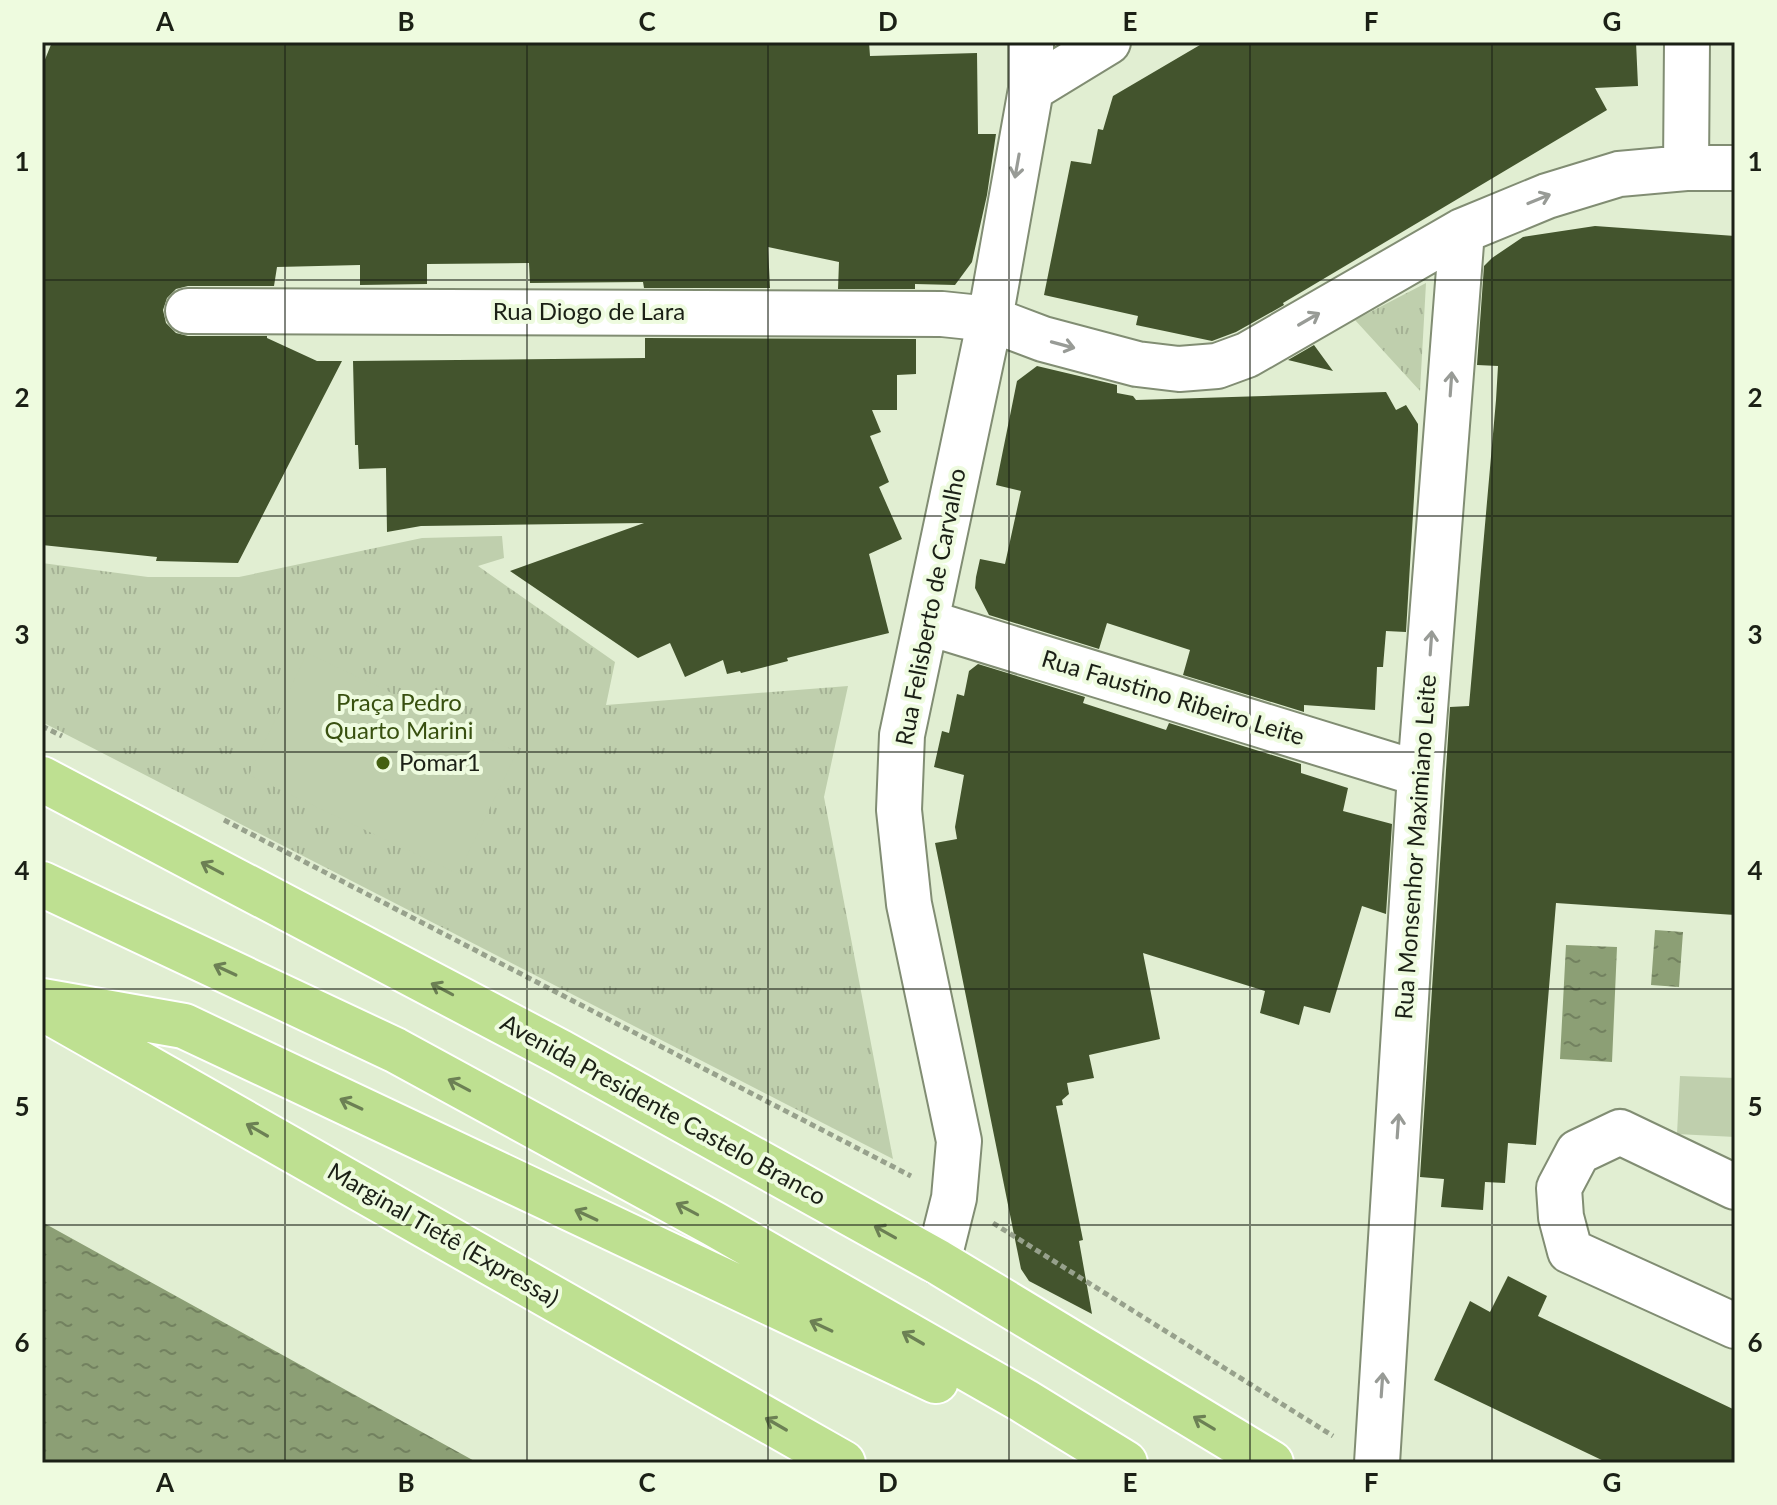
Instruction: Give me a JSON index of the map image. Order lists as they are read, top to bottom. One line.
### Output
{"streets":{"highway":["Avenida Presidente Castelo Branco","Marginal Tietê (Expressa)"],"street":["Rua Diogo de Lara","Rua Felisberto de Carvalho","Rua Faustino Ribeiro Leite","Rua Monsenhor Maximiano Leite"]},"crossings":[["Rua Diogo de Lara","Rua Felisberto de Carvalho"],["Rua Diogo de Lara","Rua Monsenhor Maximiano Leite"],["Rua Felisberto de Carvalho","Rua Faustino Ribeiro Leite"],["Rua Felisberto de Carvalho","Avenida Presidente Castelo Branco"],["Rua Faustino Ribeiro Leite","Rua Monsenhor Maximiano Leite"]],"one_way":["Rua Diogo de Lara","Rua Monsenhor Maximiano Leite"],"parks":["Praça Pedro Quarto Marini"],"places":["Pomar1"],"grid":{"columns":["A","B","C","D","E","F","G"],"rows":["1","2","3","4","5","6"]}}
